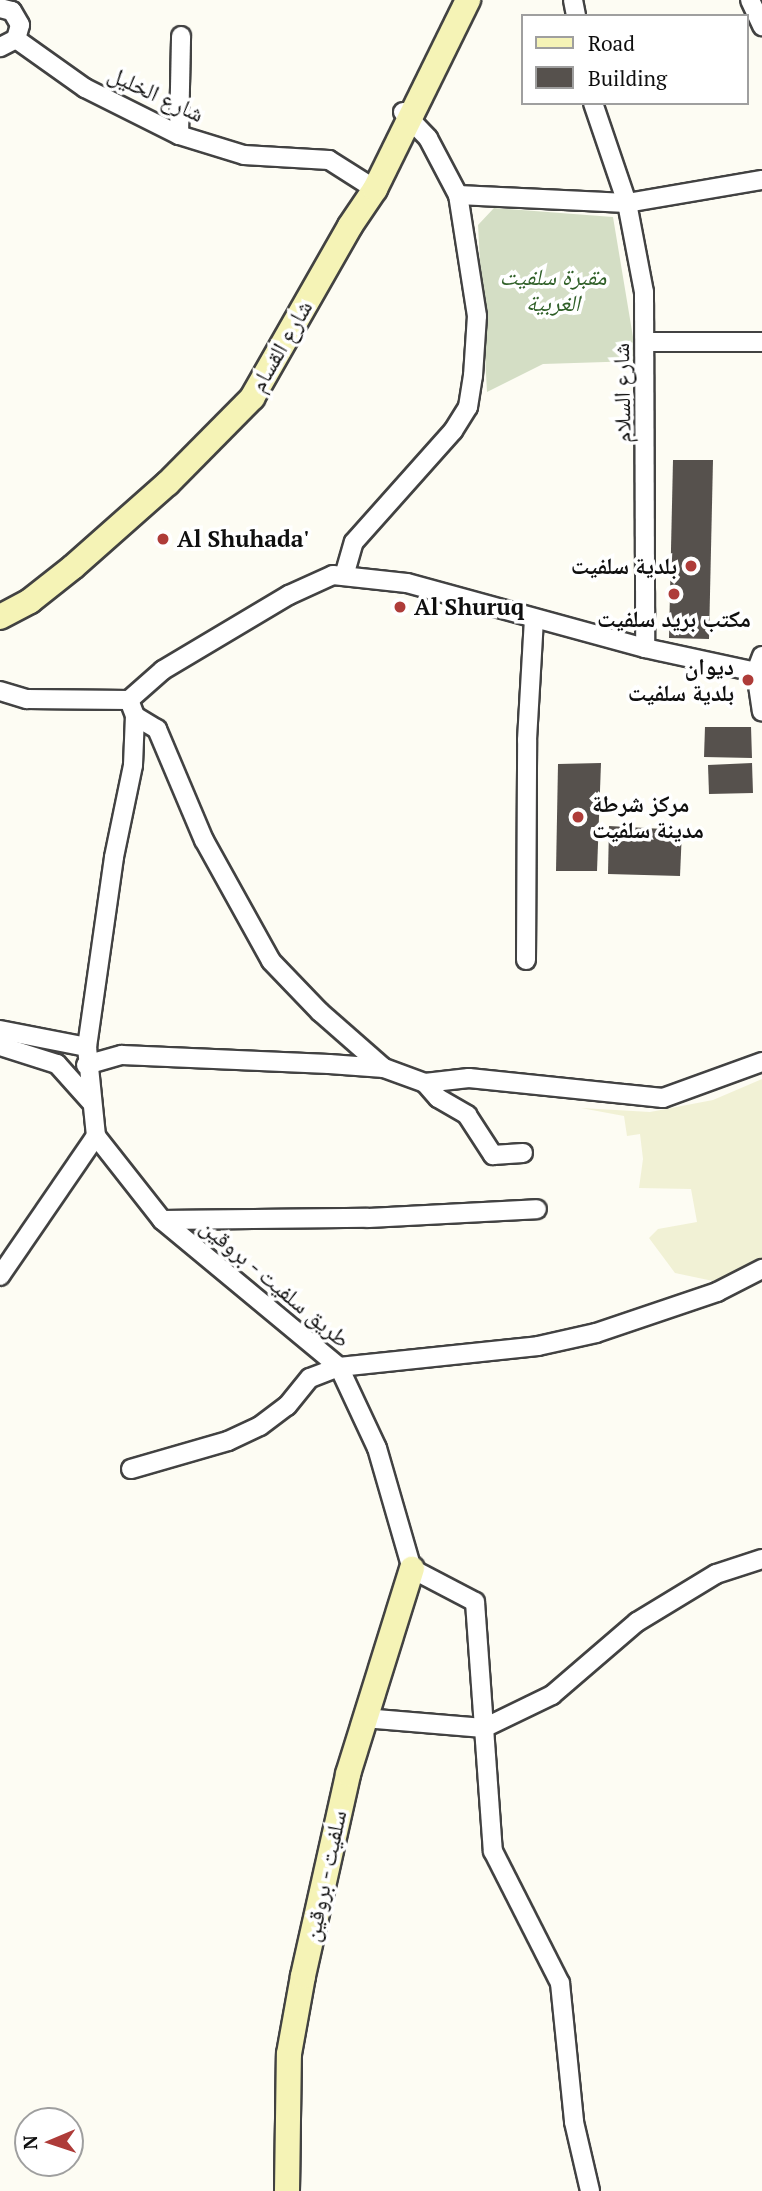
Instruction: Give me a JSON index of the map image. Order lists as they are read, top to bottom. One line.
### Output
{"streets":{"main road":["شارع القسام","سلفيت - بروقين"],"street":["شارع الخليل","شارع السلام","طريق سلفيت - بروقين"]},"crossings":[["شارع الخليل","شارع القسام"],["طريق سلفيت - بروقين","سلفيت - بروقين"]],"parks":["مقبرة سلفيت الغربية"],"places":["Al Shuhada'","بلدية سلفيت","مكتب بريد سلفيت","Al Shuruq","ديوان بلدية سلفيت","مركز شرطة مدينة سلفيت"],"legend":["Road","Building"],"north":"left"}
